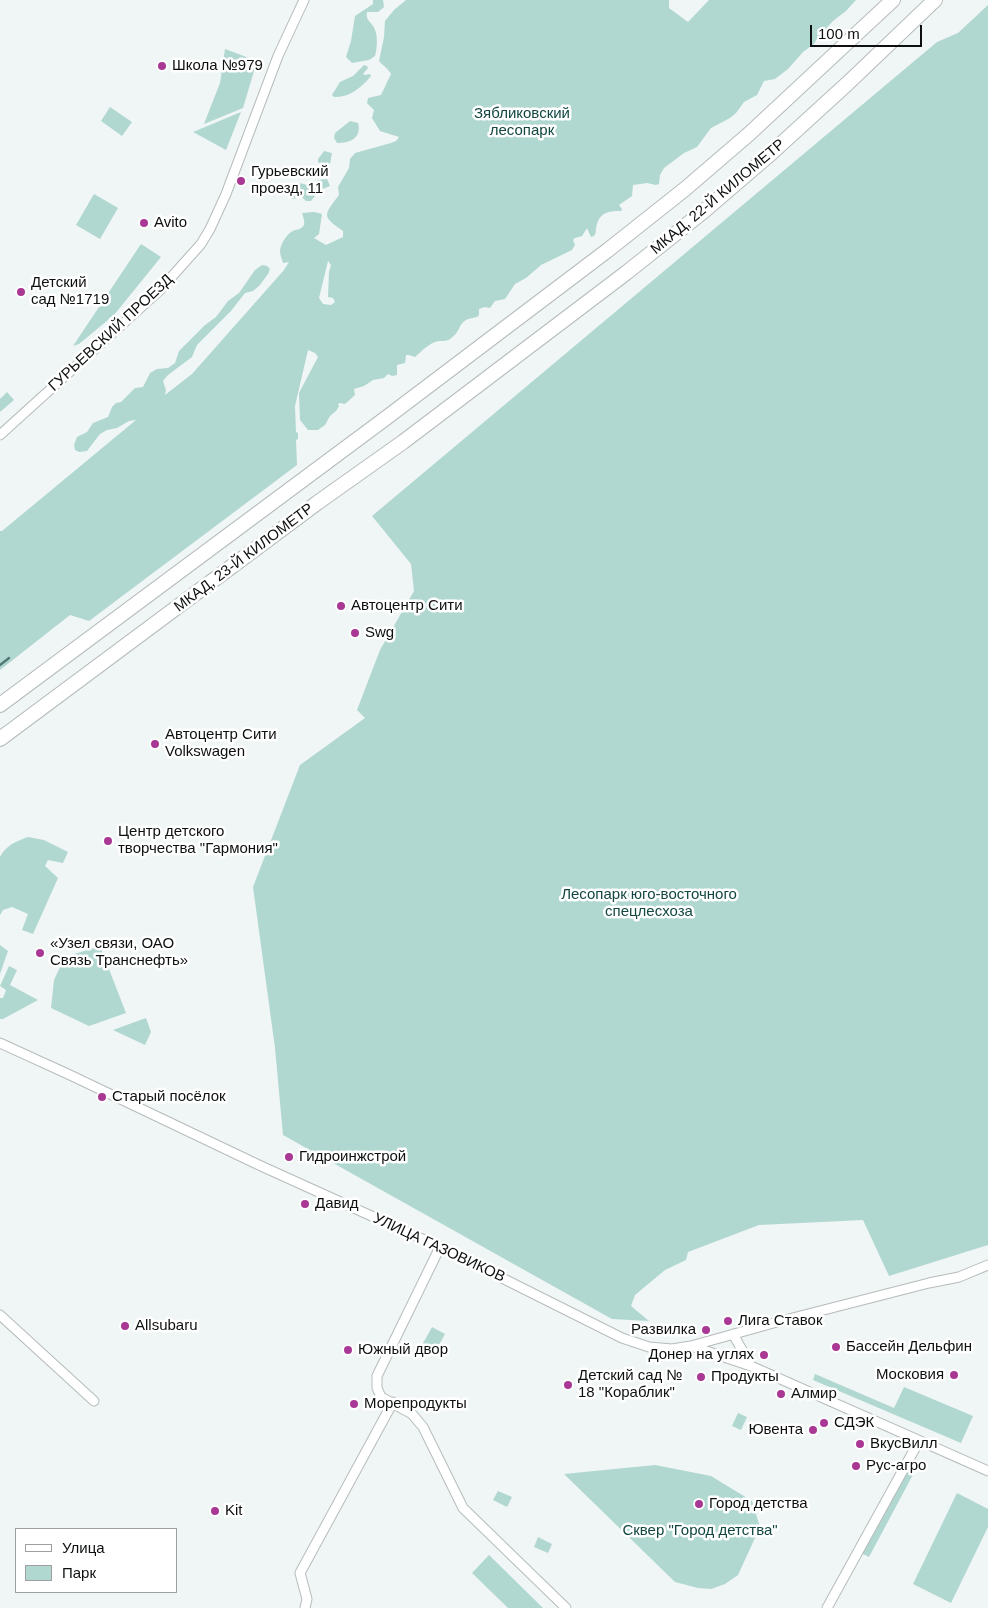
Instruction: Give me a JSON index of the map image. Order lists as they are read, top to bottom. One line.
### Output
{"streets":{"highway":["МКАД, 22-Й КИЛОМЕТР","МКАД, 23-Й КИЛОМЕТР"],"street":["ГУРЬЕВСКИЙ ПРОЕЗД","УЛИЦА ГАЗОВИКОВ"]},"crossings":[["МКАД, 22-Й КИЛОМЕТР","МКАД, 23-Й КИЛОМЕТР"]],"parks":["Зябликовский лесопарк","Лесопарк юго-восточного спецлесхоза","Сквер \"Город детства\""],"places":["Школа №979","Гурьевский проезд, 11","Avito","Детский сад №1719","Автоцентр Сити","Swg","Автоцентр Сити Volkswagen","Центр детского творчества \"Гармония\"","«Узел связи, ОАО Связь Транснефть»","Старый посёлок","Гидроинжстрой","Давид","Лига Ставок","Allsubaru","Развилка","Бассейн Дельфин","Южный двор","Донер на углях","Московия","Продукты","Детский сад № 18 \"Кораблик\"","Алмир","Морепродукты","СДЭК","Ювента","ВкусВилл","Рус-агро","Город детства","Kit"],"legend":["Улица","Парк"],"scale_bar":"100 m"}
